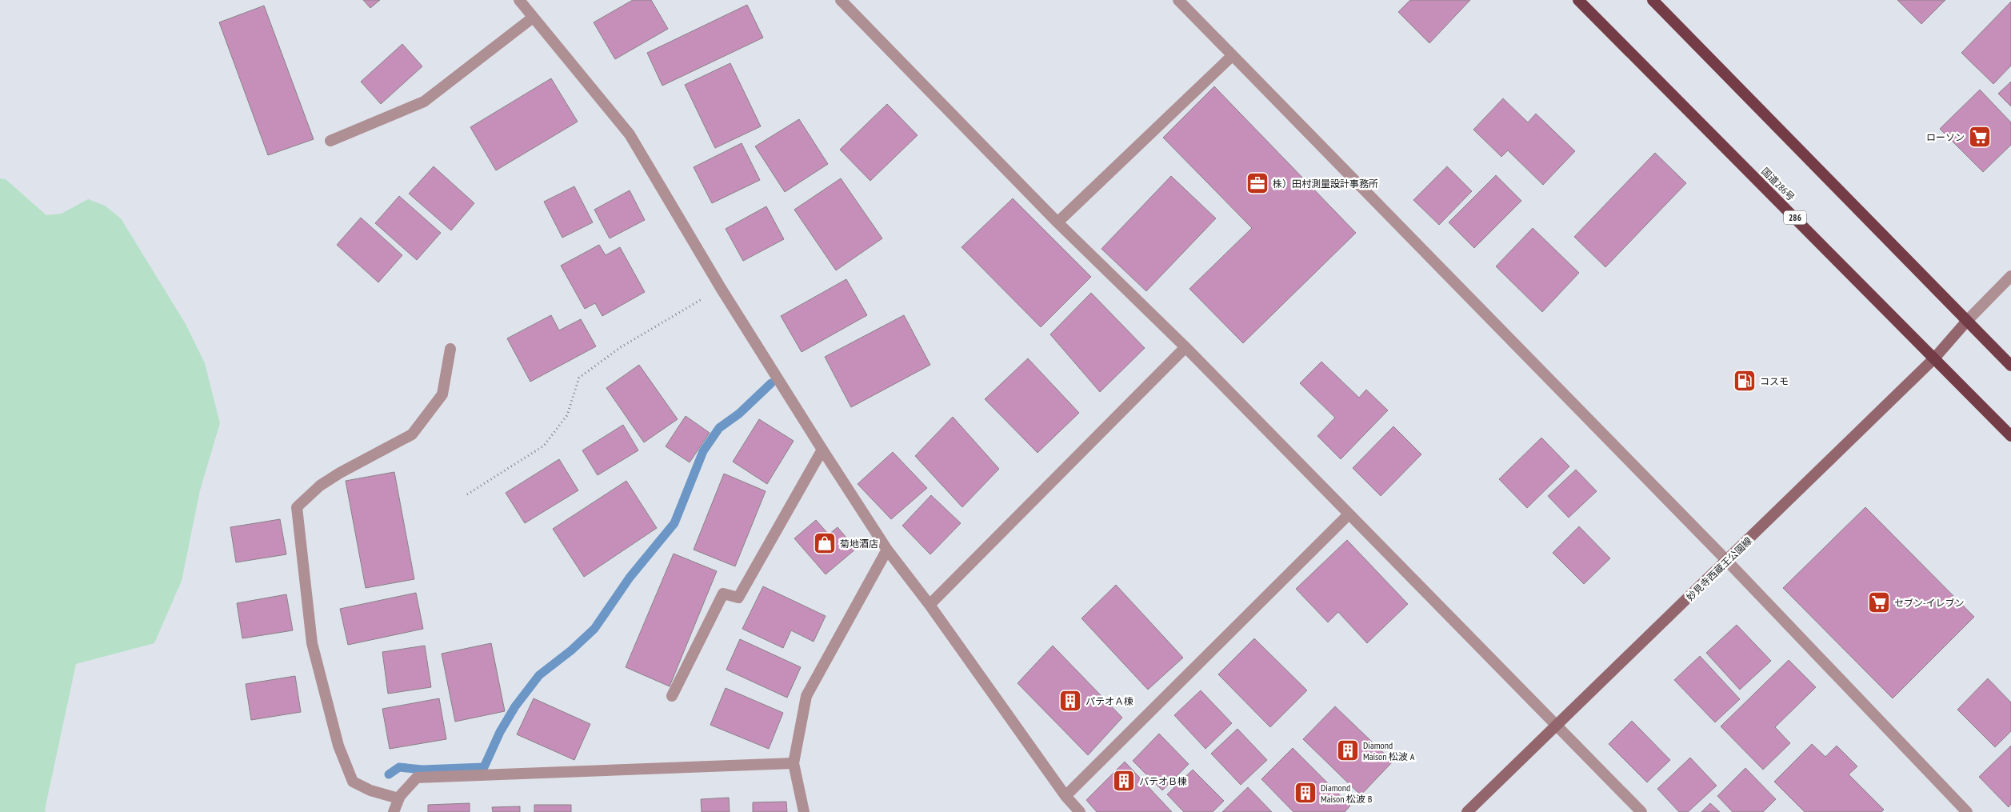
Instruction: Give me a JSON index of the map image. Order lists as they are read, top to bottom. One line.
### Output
{"streets":{"highway":["国道286号","286"],"main road":["妙見寺西蔵王公園線"]},"crossings":[["国道286号","妙見寺西蔵王公園線"]],"places":{"supermarket":["ローソン","セブン-イレブン"],"office":["株）田村測量設計事務所"],"fuel station":["コスモ"],"shop":["菊地酒店"],"building":["パテオＡ棟","Diamond Maison 松波 A","パテオＢ棟","Diamond Maison 松波 B"]}}
